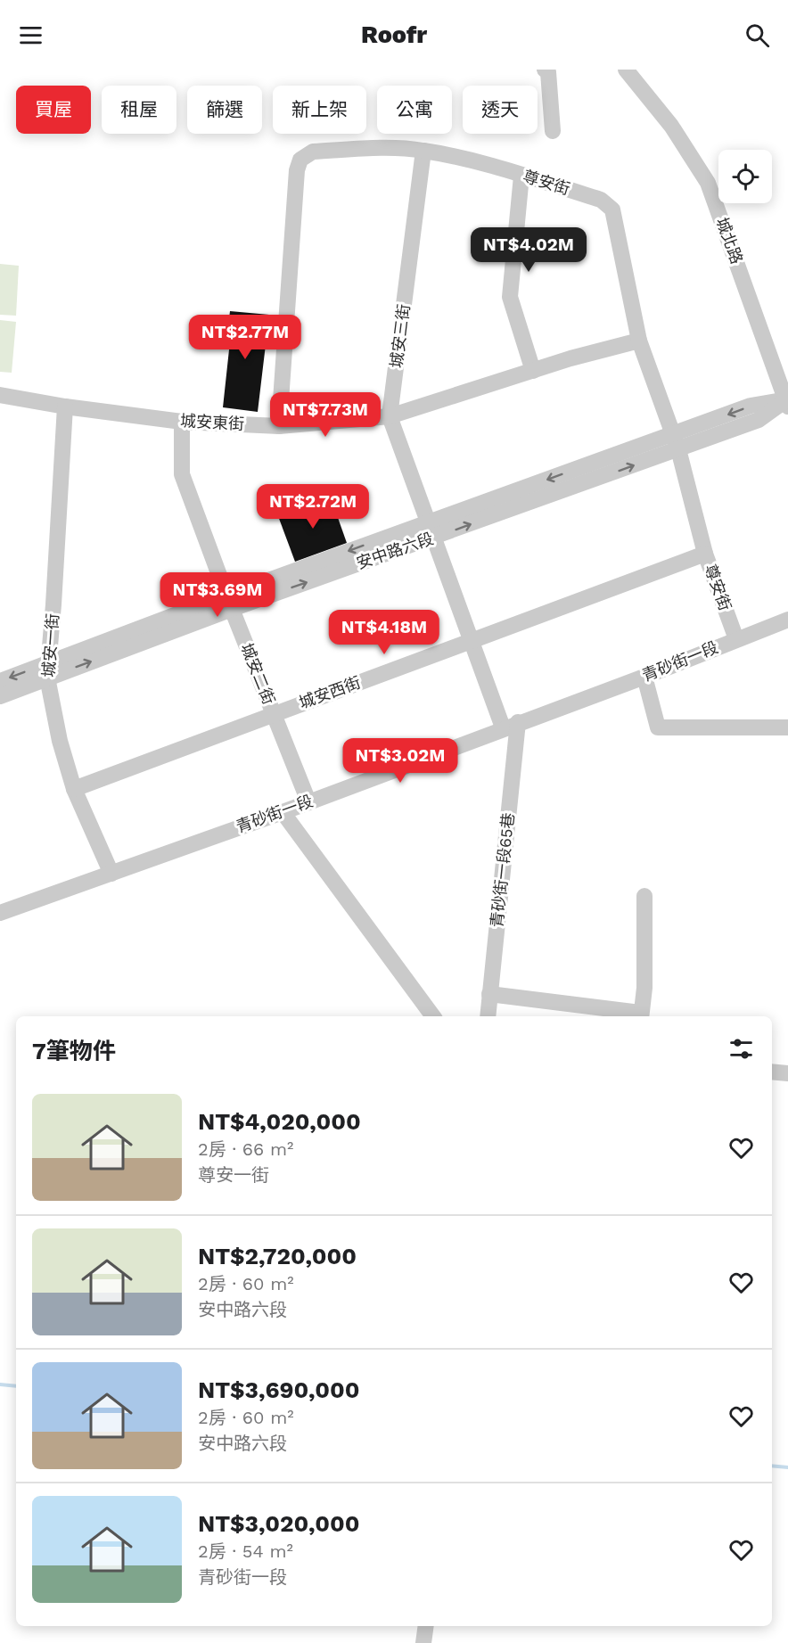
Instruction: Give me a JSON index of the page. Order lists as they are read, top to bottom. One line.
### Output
{"streets":{"street":["尊安街","城北路","城安三街","城安東街","安中路六段","城安一街","青砂街一段","城安二街","城安西街","青砂街一段65巷"]},"crossings":[["尊安街","城安三街"],["尊安街","城安東街"],["尊安街","安中路六段"],["尊安街","青砂街一段"],["尊安街","城安西街"],["城北路","安中路六段"],["城安三街","城安東街"],["城安三街","安中路六段"],["城安三街","青砂街一段"],["城安三街","城安西街"],["城安三街","青砂街一段65巷"],["城安東街","城安一街"],["城安東街","城安二街"],["安中路六段","城安一街"],["安中路六段","城安二街"],["城安一街","青砂街一段"],["城安一街","城安西街"],["青砂街一段","城安二街"],["青砂街一段","青砂街一段65巷"],["城安二街","城安西街"]],"page":{"header":"Roofr","chip":["買屋","租屋","篩選","新上架","公寓","透天"],"price":["NT$4.02M","NT$2.77M","NT$7.73M","NT$2.72M","NT$3.69M","NT$4.18M","NT$3.02M"],"heading":"7筆物件","list":[{"name":"NT$4,020,000","note":"2房 · 66 m² · 尊安一街"},{"name":"NT$2,720,000","note":"2房 · 60 m² · 安中路六段"},{"name":"NT$3,690,000","note":"2房 · 60 m² · 安中路六段"},{"name":"NT$3,020,000","note":"2房 · 54 m² · 青砂街一段"}]}}
